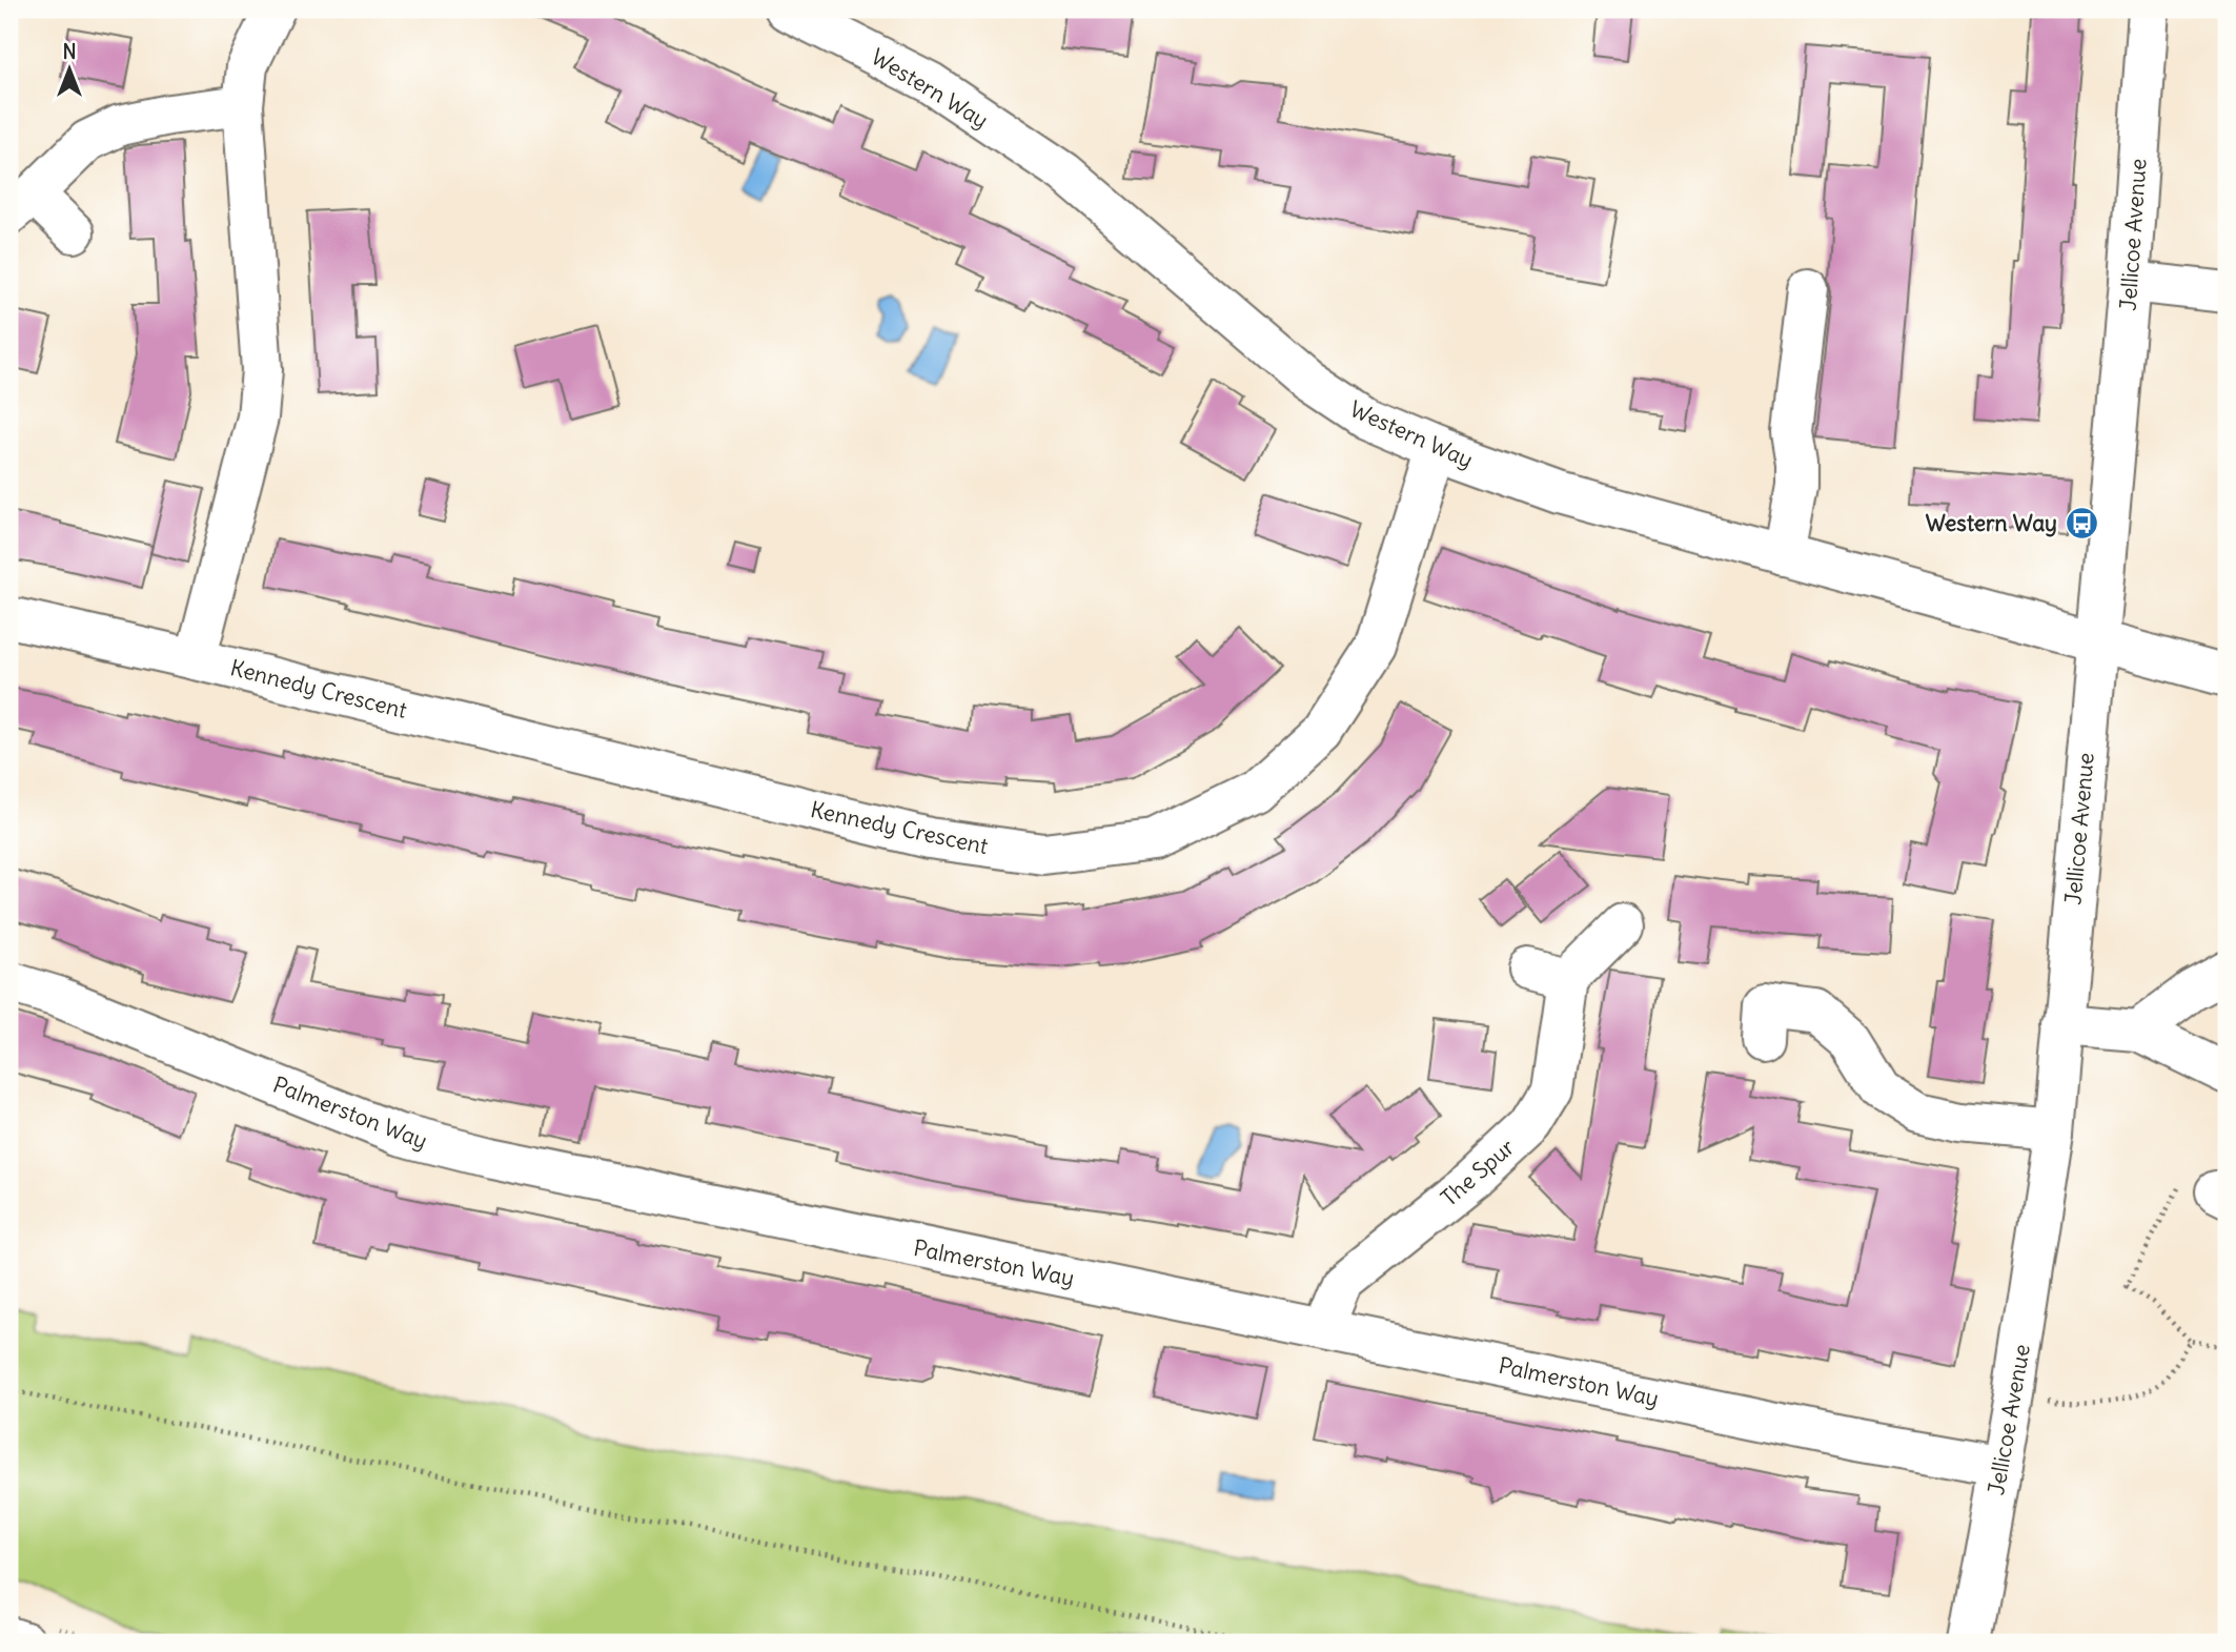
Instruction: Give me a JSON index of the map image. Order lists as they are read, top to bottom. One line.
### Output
{"streets":{"street":["Western Way","Jellicoe Avenue","Kennedy Crescent","Palmerston Way","The Spur"]},"crossings":[["Western Way","Jellicoe Avenue"],["Western Way","Kennedy Crescent"],["Jellicoe Avenue","Palmerston Way"],["Palmerston Way","The Spur"]],"places":{"bus stop":["Western Way"]},"north":"top"}
